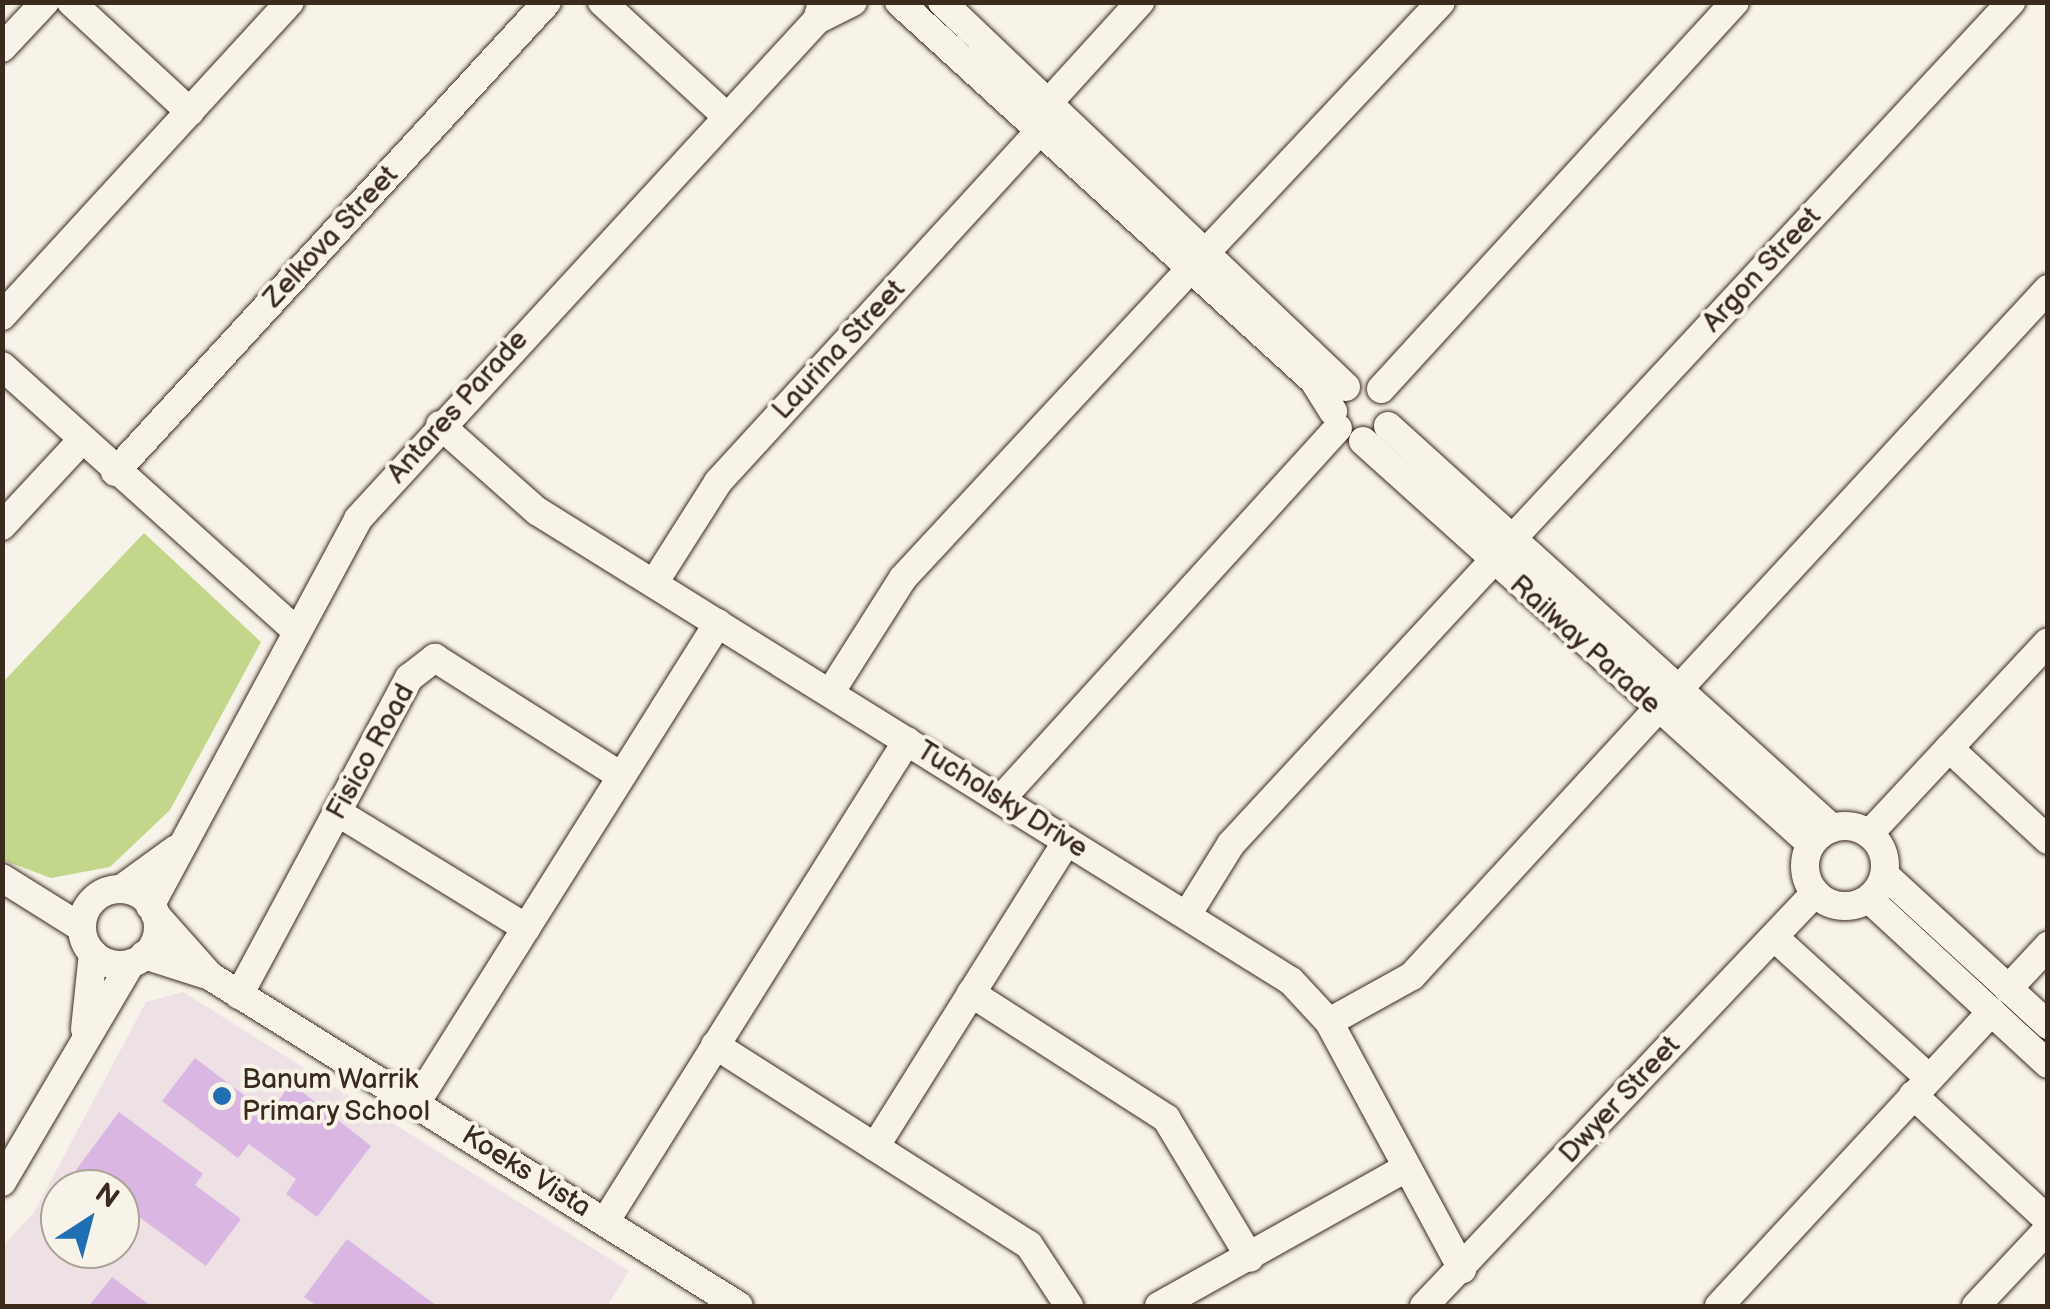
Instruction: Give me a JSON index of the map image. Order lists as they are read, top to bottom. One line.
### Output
{"streets":{"street":["Zelkova Street","Argon Street","Laurina Street","Antares Parade","Railway Parade","Fisico Road","Tucholsky Drive","Dwyer Street","Koeks Vista"]},"crossings":[["Argon Street","Railway Parade"],["Laurina Street","Railway Parade"],["Laurina Street","Tucholsky Drive"],["Antares Parade","Tucholsky Drive"],["Antares Parade","Koeks Vista"],["Railway Parade","Dwyer Street"],["Fisico Road","Koeks Vista"],["Tucholsky Drive","Dwyer Street"]],"places":["Banum Warrik Primary School"],"north":"top right"}
